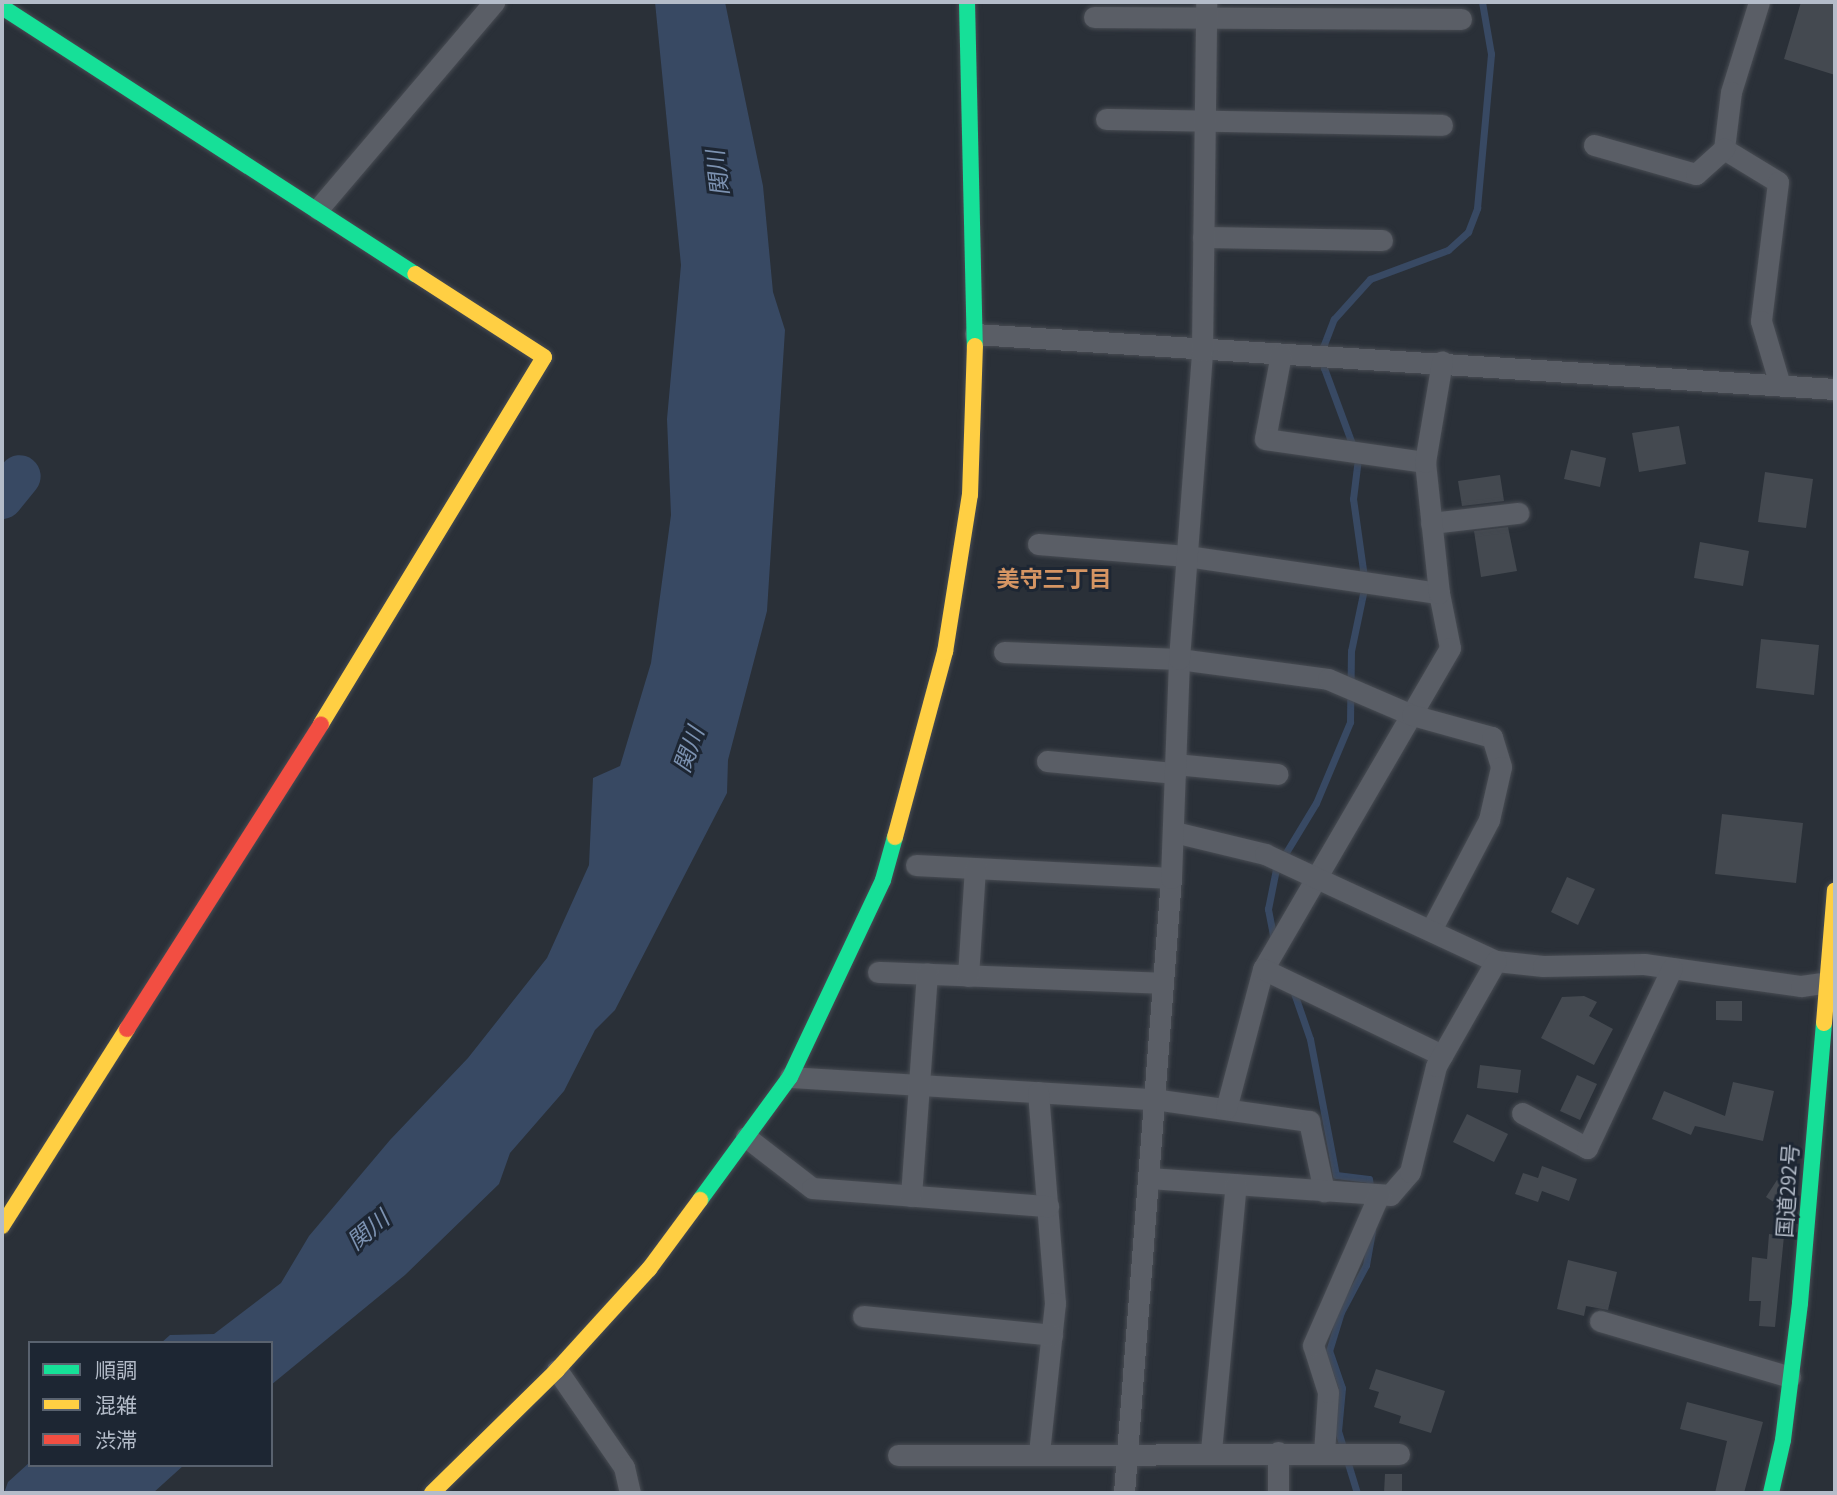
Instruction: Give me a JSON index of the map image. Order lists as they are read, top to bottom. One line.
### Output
{"streets":{"main road":["国道292号"]},"districts":["美守三丁目"],"water":["関川"],"legend":["順調","混雑","渋滞"]}
